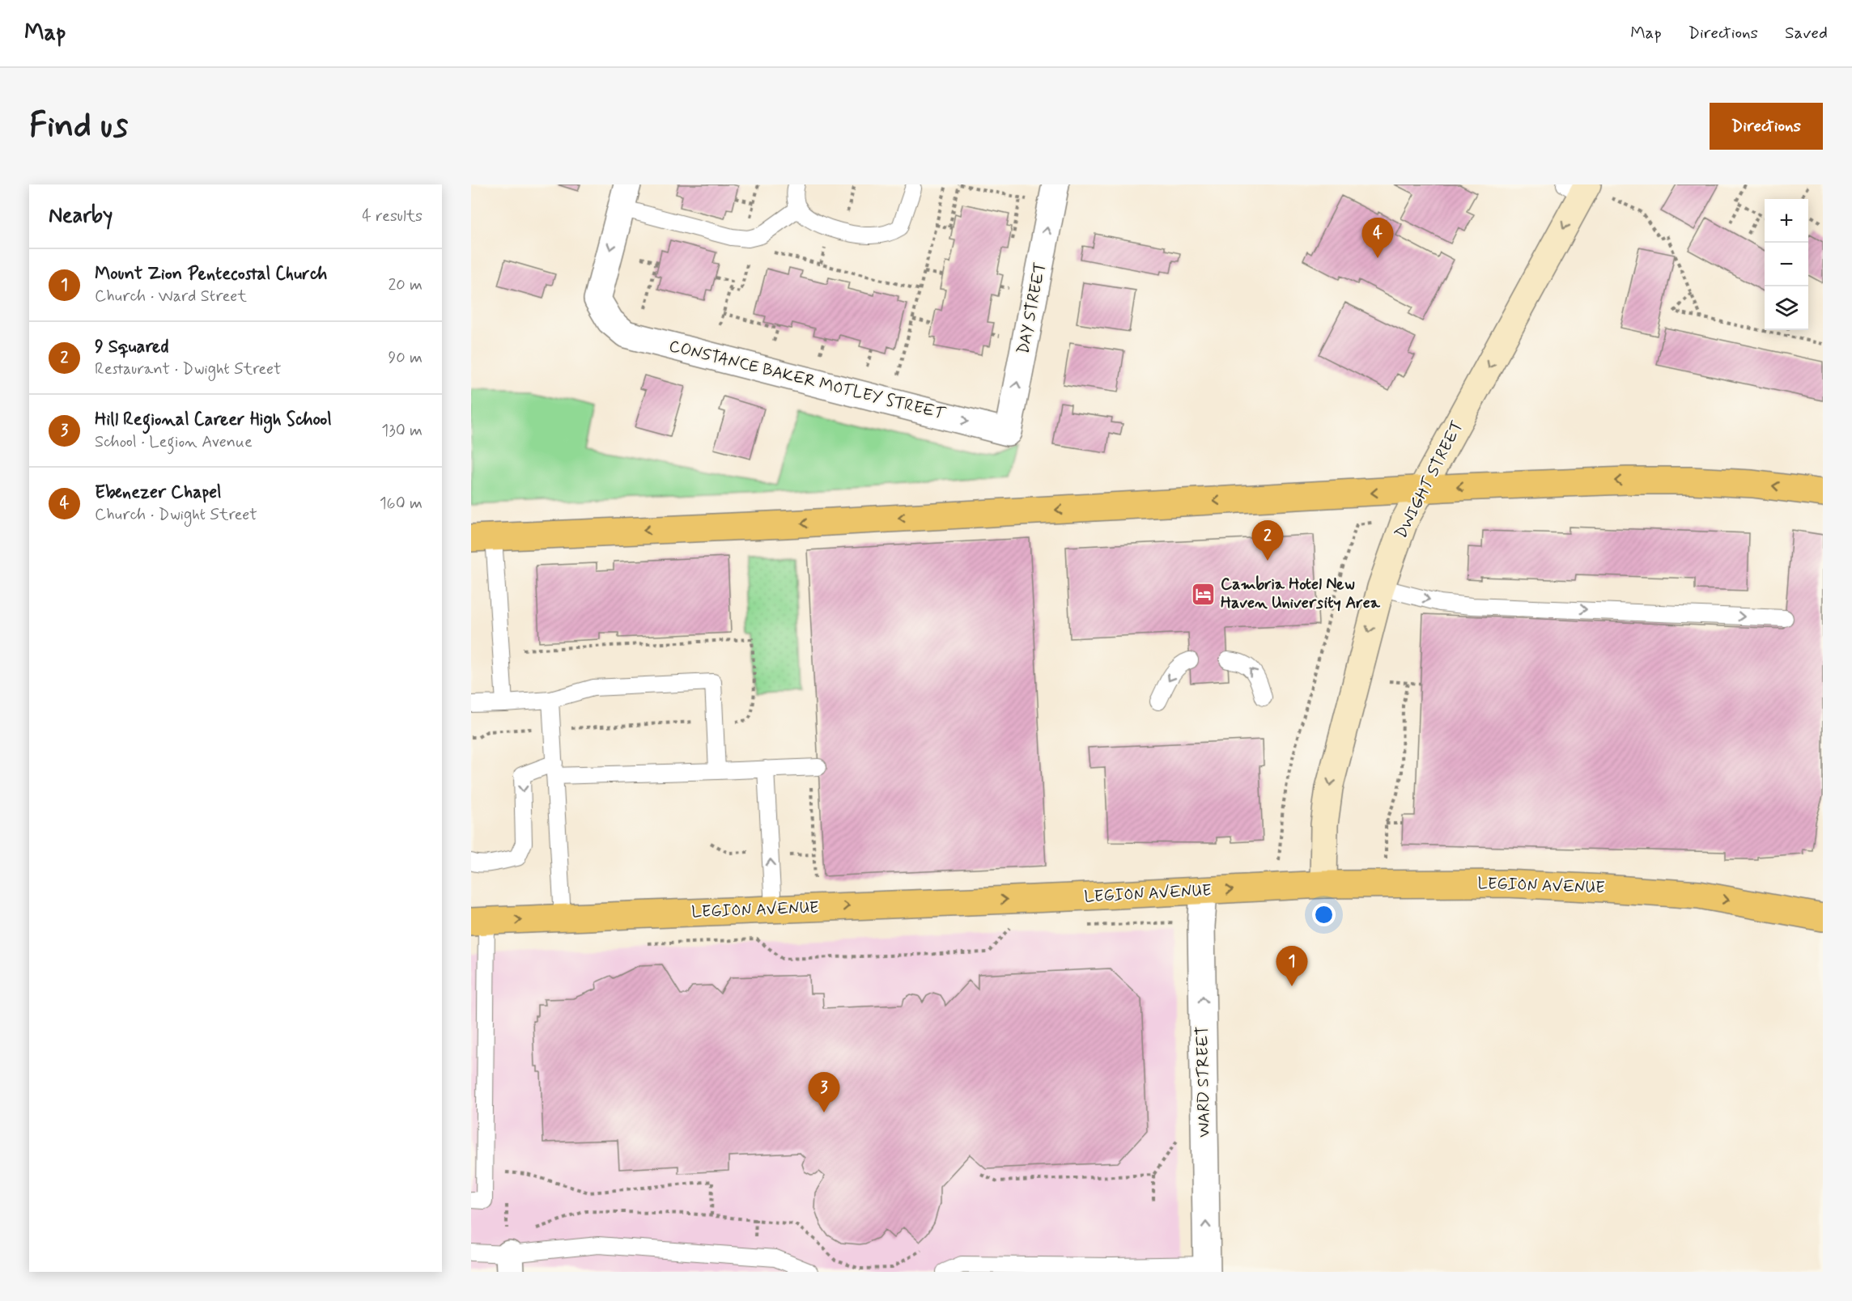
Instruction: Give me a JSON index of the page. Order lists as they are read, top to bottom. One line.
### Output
{"streets":{"highway":["LEGION AVENUE"],"main road":["DWIGHT STREET"],"street":["DAY STREET","CONSTANCE BAKER MOTLEY STREET","WARD STREET"]},"crossings":[["DAY STREET","CONSTANCE BAKER MOTLEY STREET"],["DWIGHT STREET","LEGION AVENUE"],["LEGION AVENUE","WARD STREET"]],"one_way":["DAY STREET","CONSTANCE BAKER MOTLEY STREET","DWIGHT STREET","LEGION AVENUE","WARD STREET"],"places":{"hotel":["Cambria Hotel New Haven University Area"]},"page":{"header":"Map","nav":["Map","Directions","Saved"],"buttons":"Directions","title":"Find us","heading":["Nearby","4 results"],"map_buttons":["+","−"],"pins":["4","2","1","3"],"list":[{"mark":"1","name":"Mount Zion Pentecostal Church","note":"Church · Ward Street","value":"20 m"},{"mark":"2","name":"9 Squared","note":"Restaurant · Dwight Street","value":"90 m"},{"mark":"3","name":"Hill Regional Career High School","note":"School · Legion Avenue","value":"130 m"},{"mark":"4","name":"Ebenezer Chapel","note":"Church · Dwight Street","value":"160 m"}]}}
